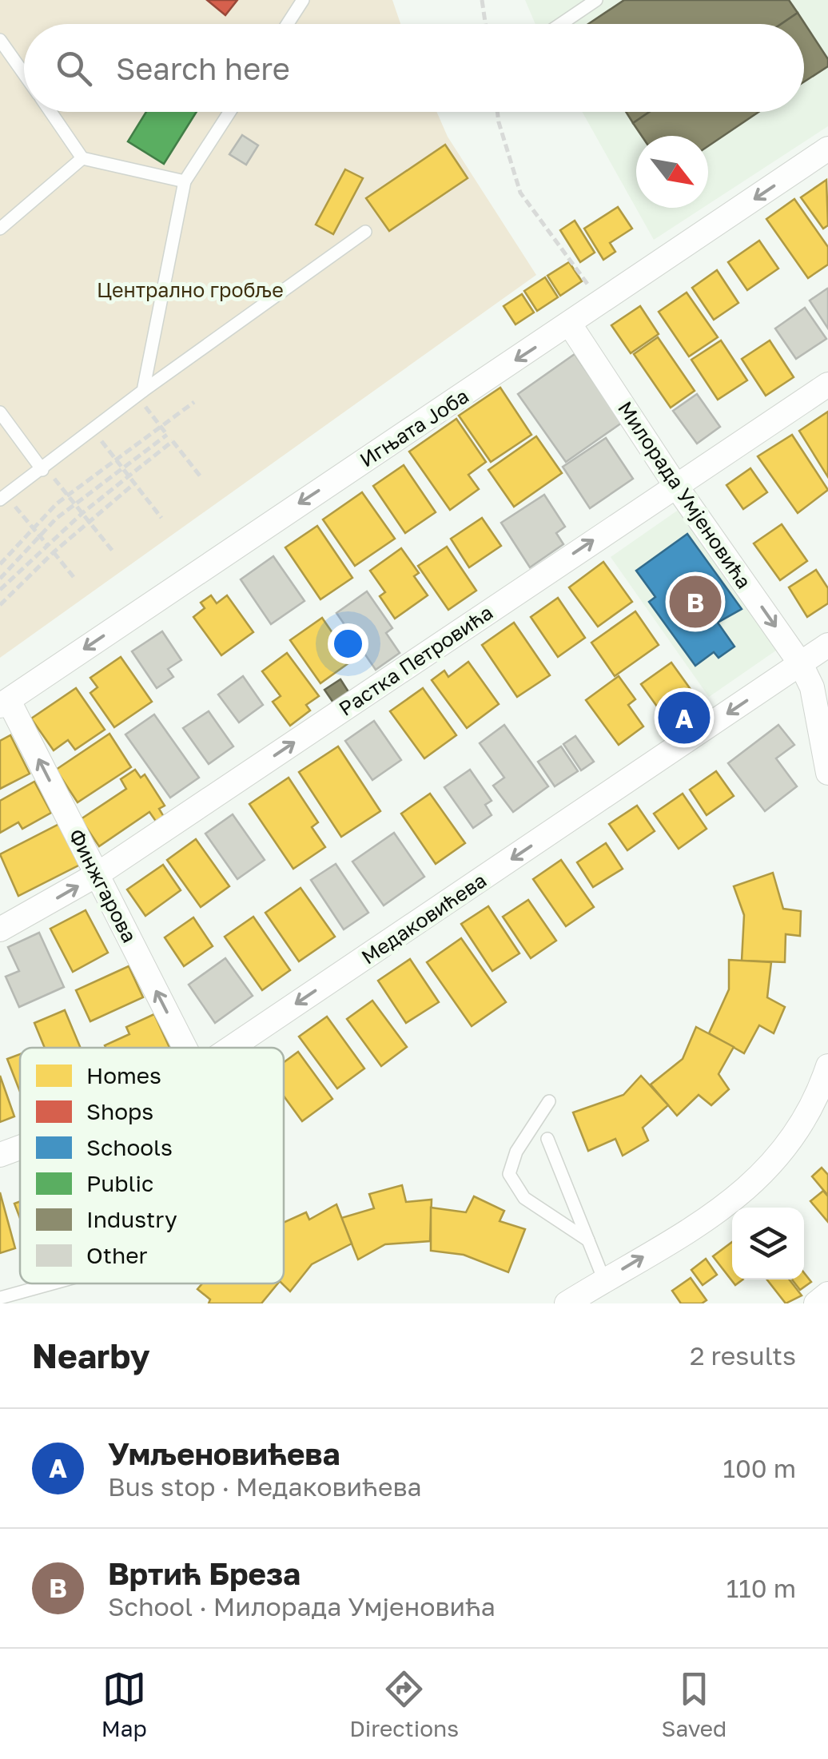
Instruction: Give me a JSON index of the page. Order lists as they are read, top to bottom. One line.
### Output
{"streets":{"street":["Игњата Јоба","Милорада Умјеновића","Растка Петровића","Финжгарова","Медаковићева"]},"crossings":[["Игњата Јоба","Милорада Умјеновића"],["Игњата Јоба","Финжгарова"],["Милорада Умјеновића","Растка Петровића"],["Милорада Умјеновића","Медаковићева"],["Растка Петровића","Финжгарова"]],"one_way":["Игњата Јоба","Милорада Умјеновића","Растка Петровића","Финжгарова","Медаковићева"],"parks":["Централно гробље"],"legend":["Homes","Shops","Schools","Public","Industry","Other"],"north":"bottom right","page":{"search":"Search here","pins":["B","A"],"heading":["Nearby","2 results"],"list":[{"mark":"A","name":"Умљеновићева","note":"Bus stop · Медаковићева","value":"100 m"},{"mark":"B","name":"Вртић Бреза","note":"School · Милорада Умјеновића","value":"110 m"}],"nav":["Map","Directions","Saved"]}}
